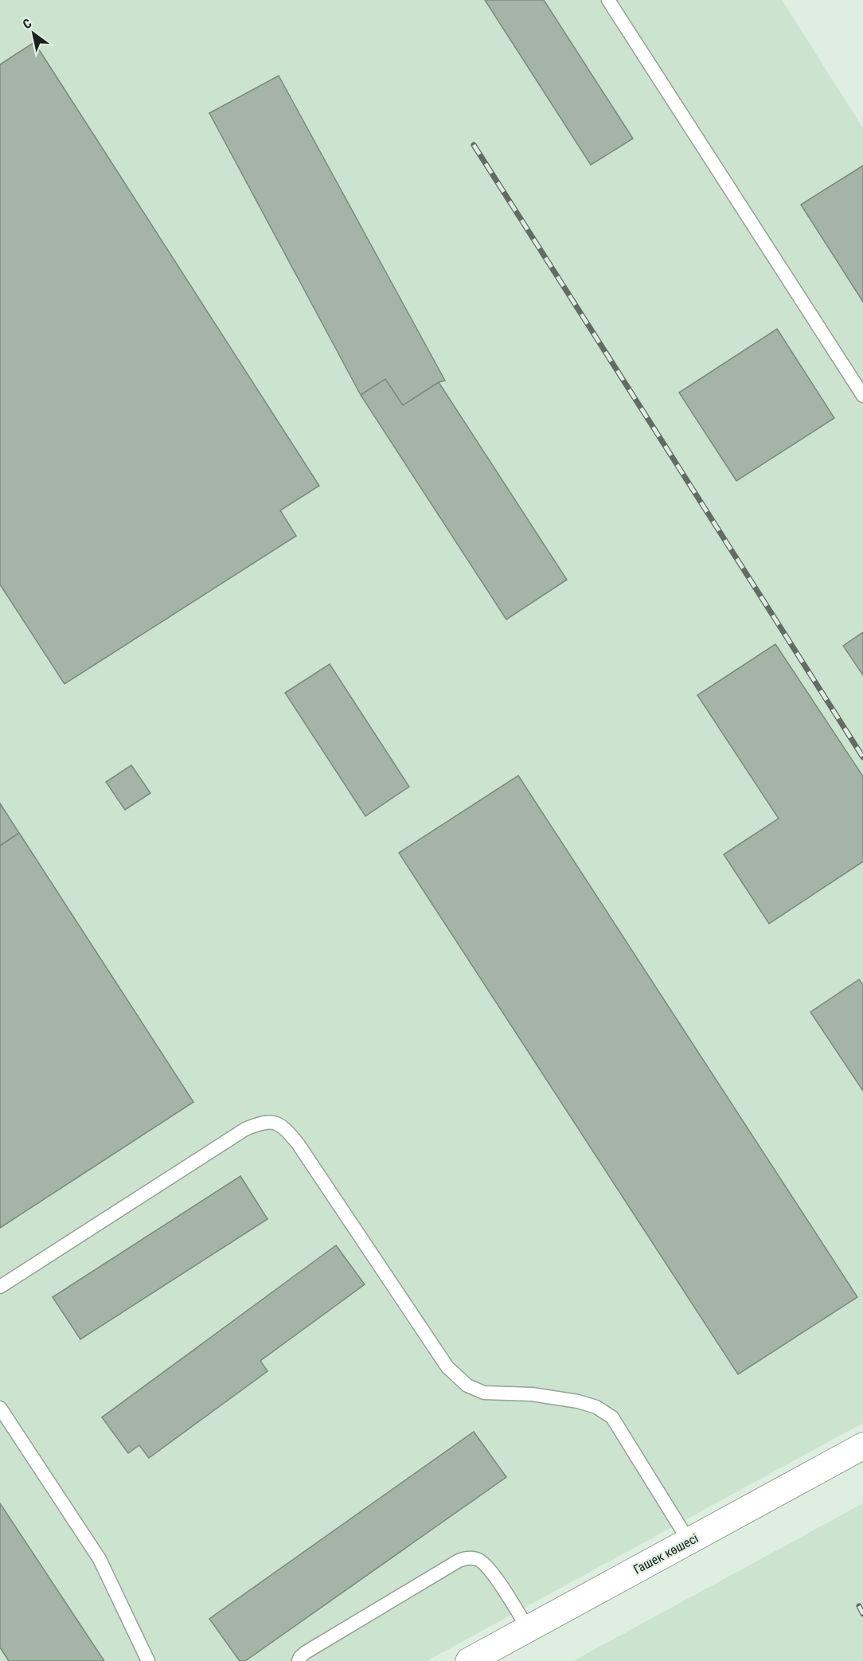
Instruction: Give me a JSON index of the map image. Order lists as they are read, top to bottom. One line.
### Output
{"streets":{"main road":["Гашек көшесі"]},"north":"top left"}
